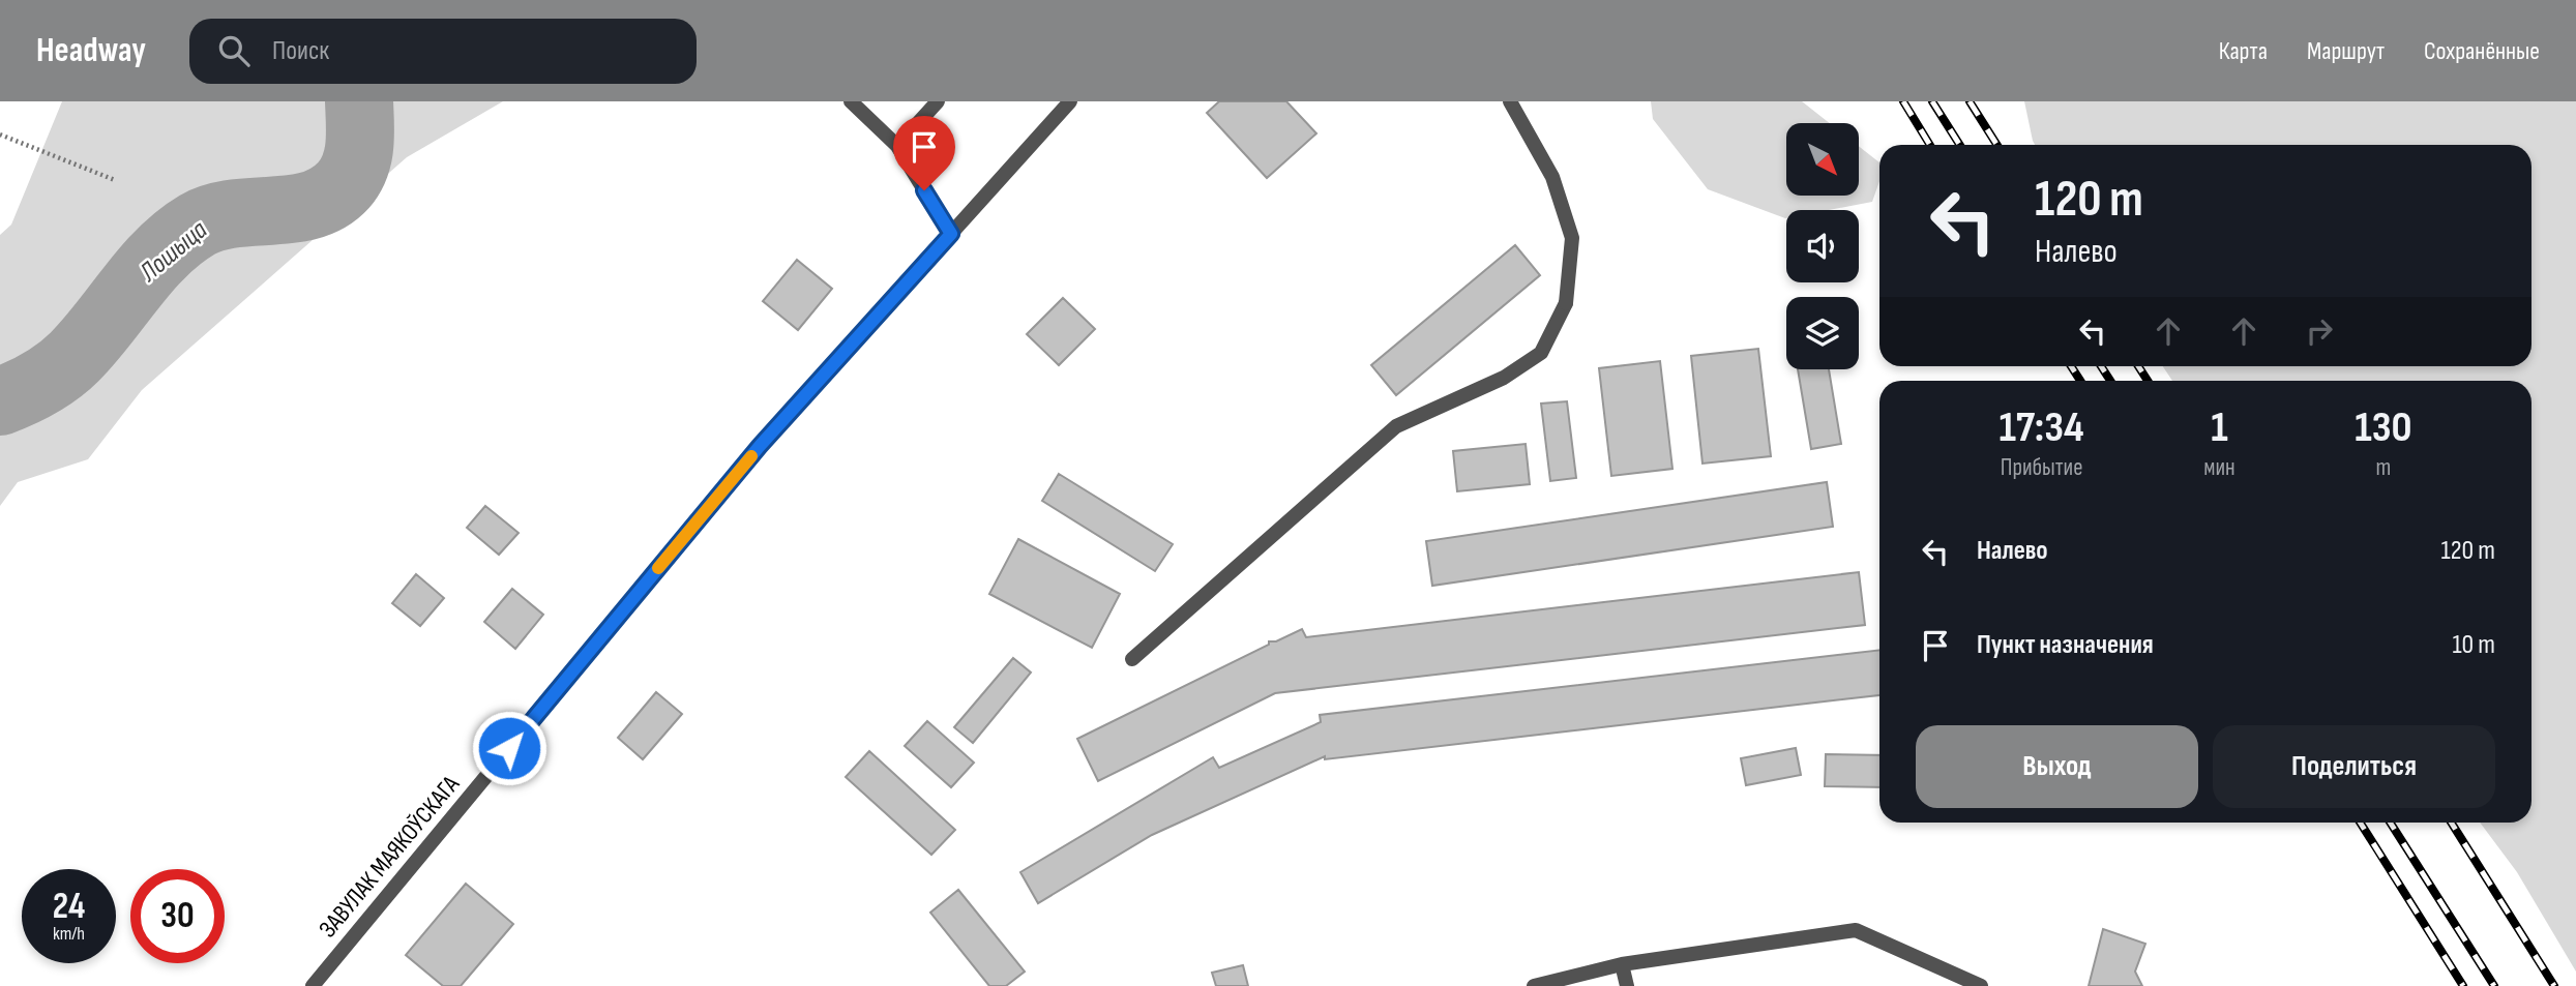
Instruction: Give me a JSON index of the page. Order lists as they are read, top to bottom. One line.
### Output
{"streets":{"street":["ЗАВУЛАК МАЯКОЎСКАГА"]},"water":["Лошыца"],"north":"bottom right","page":{"header":"Headway","search":"Поиск","nav":["Карта","Маршрут","Сохранённые"],"turn":["120 m","Налево"],"eta":["17:34","Прибытие","1","мин","130","m"],"list":[{"name":"Налево","value":"120 m"},{"name":"Пункт назначения","value":"10 m"}],"buttons":["Выход","Поделиться"],"speed":"24 km/h","limit":"30"}}
